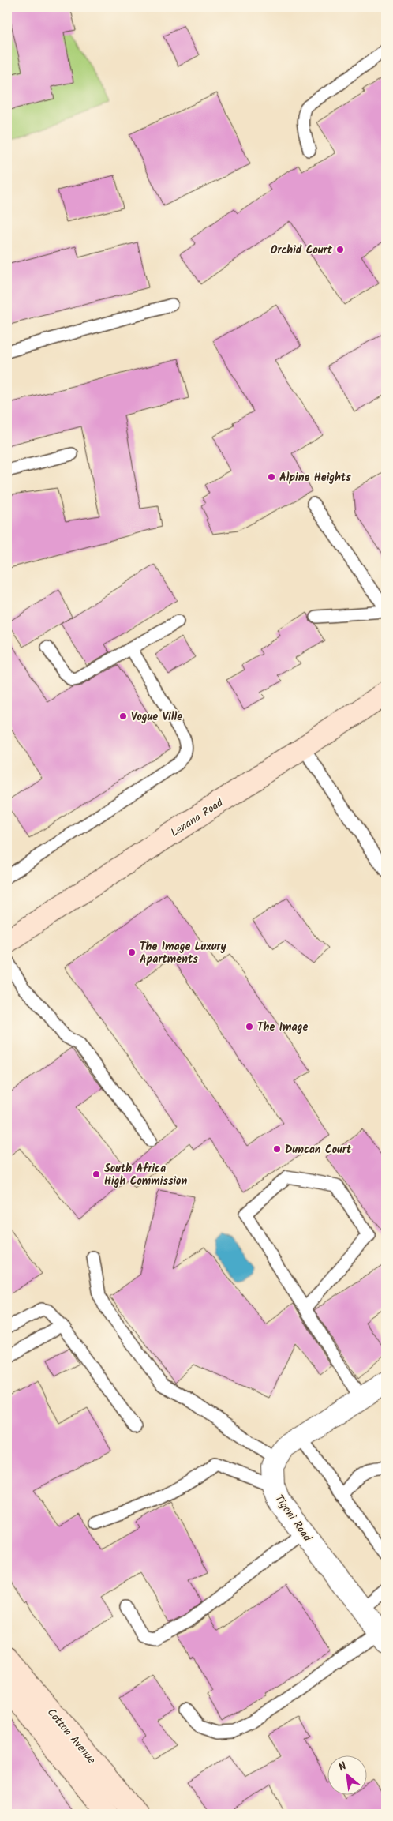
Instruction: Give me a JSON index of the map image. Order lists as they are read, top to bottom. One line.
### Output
{"streets":{"street":["Lenana Road","Tigoni Road","Cotton Avenue"]},"places":["Orchid Court","Alpine Heights","Vogue Ville","The Image Luxury Apartments","The Image","Duncan Court","South Africa High Commission"],"north":"top left"}
